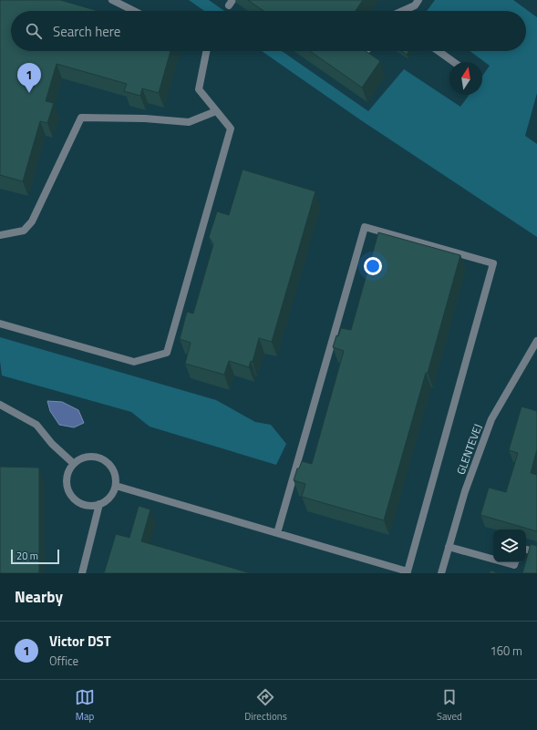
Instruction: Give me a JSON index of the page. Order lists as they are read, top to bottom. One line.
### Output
{"streets":{"street":["GLENTEVEJ"]},"scale_bar":"20 m","north":"top","page":{"search":"Search here","pins":"1","scale":"20 m","heading":"Nearby","list":[{"mark":"1","name":"Victor DST","note":"Office","value":"160 m"}],"nav":["Map","Directions","Saved"]}}
